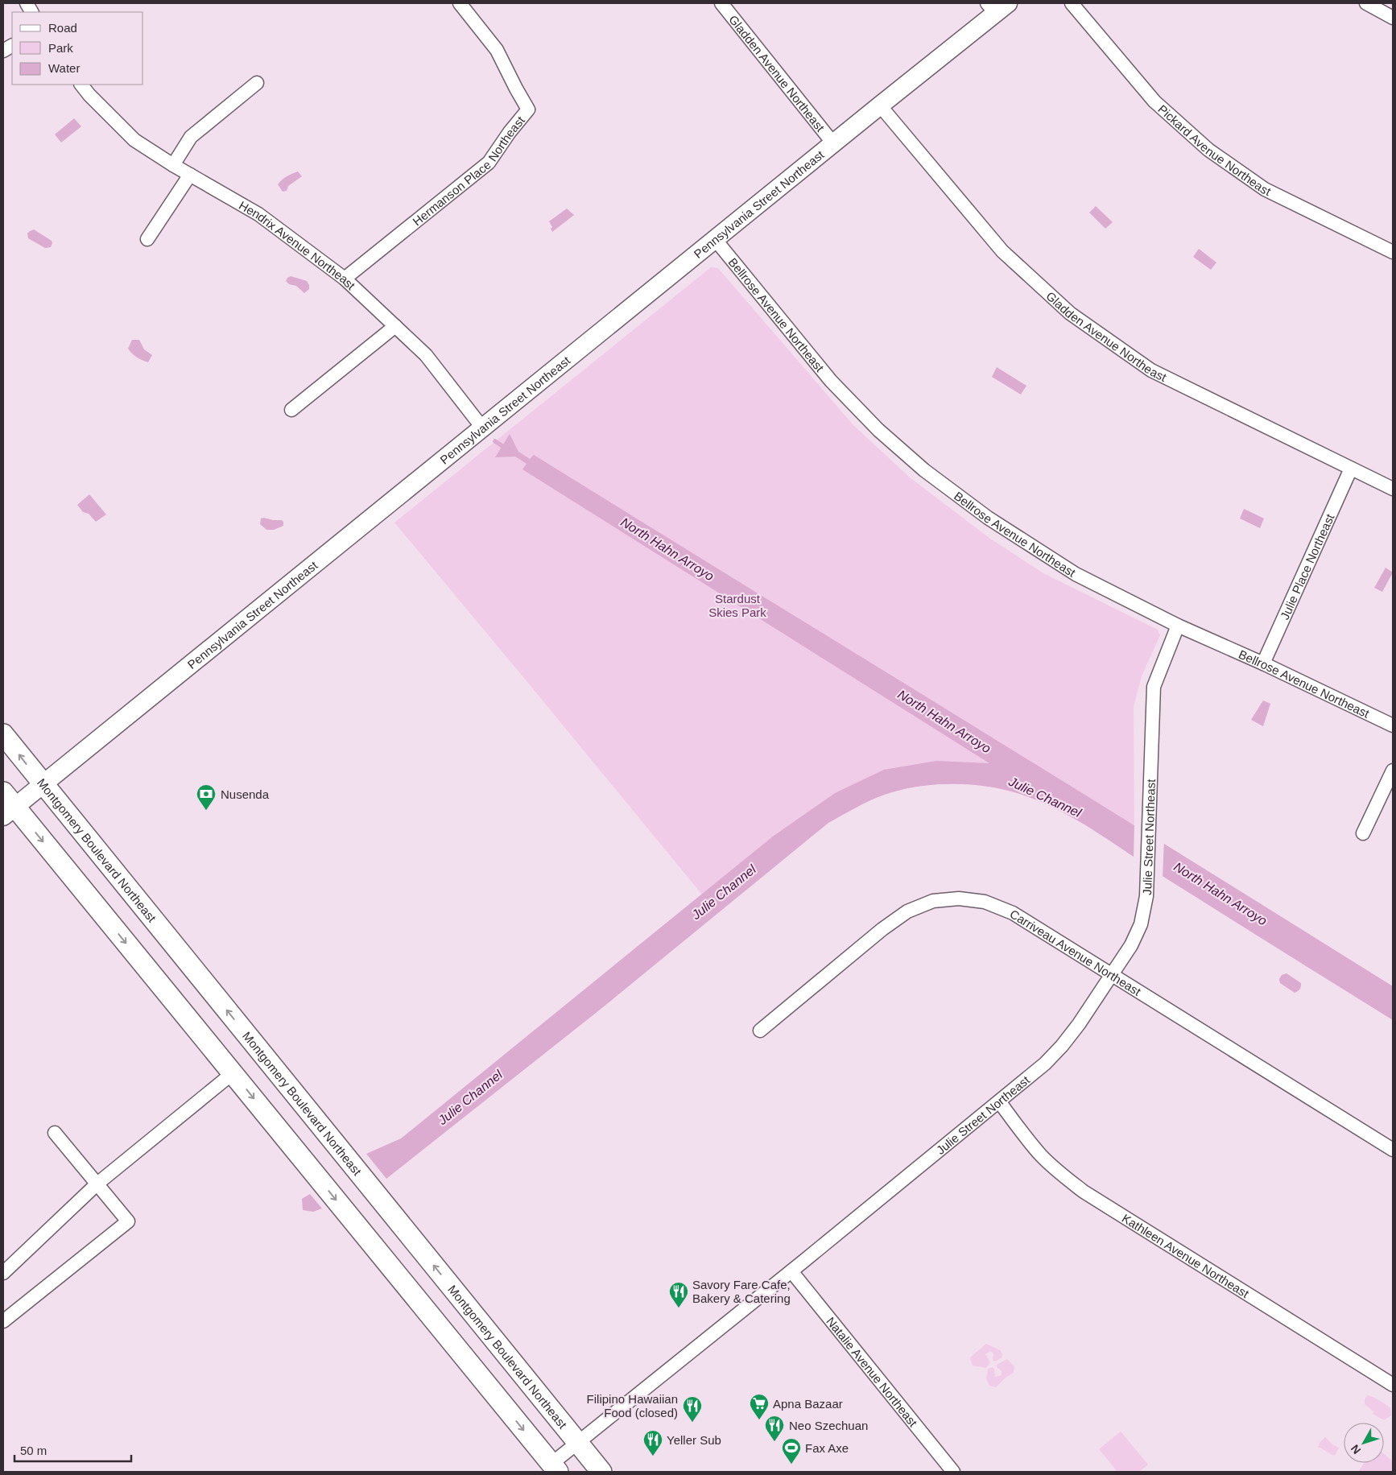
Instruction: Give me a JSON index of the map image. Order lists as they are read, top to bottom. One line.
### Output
{"streets":{"main road":["Montgomery Boulevard Northeast"],"street":["Gladden Avenue Northeast","Pickard Avenue Northeast","Hermanson Place Northeast","Pennsylvania Street Northeast","Hendrix Avenue Northeast","Bellrose Avenue Northeast","Julie Place Northeast","Julie Street Northeast","Carriveau Avenue Northeast","Kathleen Avenue Northeast","Natalie Avenue Northeast"]},"crossings":[["Gladden Avenue Northeast","Pennsylvania Street Northeast"],["Gladden Avenue Northeast","Julie Place Northeast"],["Hermanson Place Northeast","Hendrix Avenue Northeast"],["Pennsylvania Street Northeast","Hendrix Avenue Northeast"],["Pennsylvania Street Northeast","Bellrose Avenue Northeast"],["Pennsylvania Street Northeast","Montgomery Boulevard Northeast"],["Bellrose Avenue Northeast","Julie Place Northeast"],["Bellrose Avenue Northeast","Julie Street Northeast"],["Julie Street Northeast","Montgomery Boulevard Northeast"],["Julie Street Northeast","Carriveau Avenue Northeast"],["Julie Street Northeast","Kathleen Avenue Northeast"],["Julie Street Northeast","Natalie Avenue Northeast"]],"water":["North Hahn Arroyo","Julie Channel"],"parks":["Stardust Skies Park"],"places":{"bank":["Nusenda"],"restaurant":["Savory Fare Cafe, Bakery & Catering","Filipino Hawaiian Food (closed)","Neo Szechuan","Yeller Sub"],"supermarket":["Apna Bazaar"],"sports":["Fax Axe"]},"legend":["Road","Park","Water"],"scale_bar":"50 m","north":"bottom left"}
